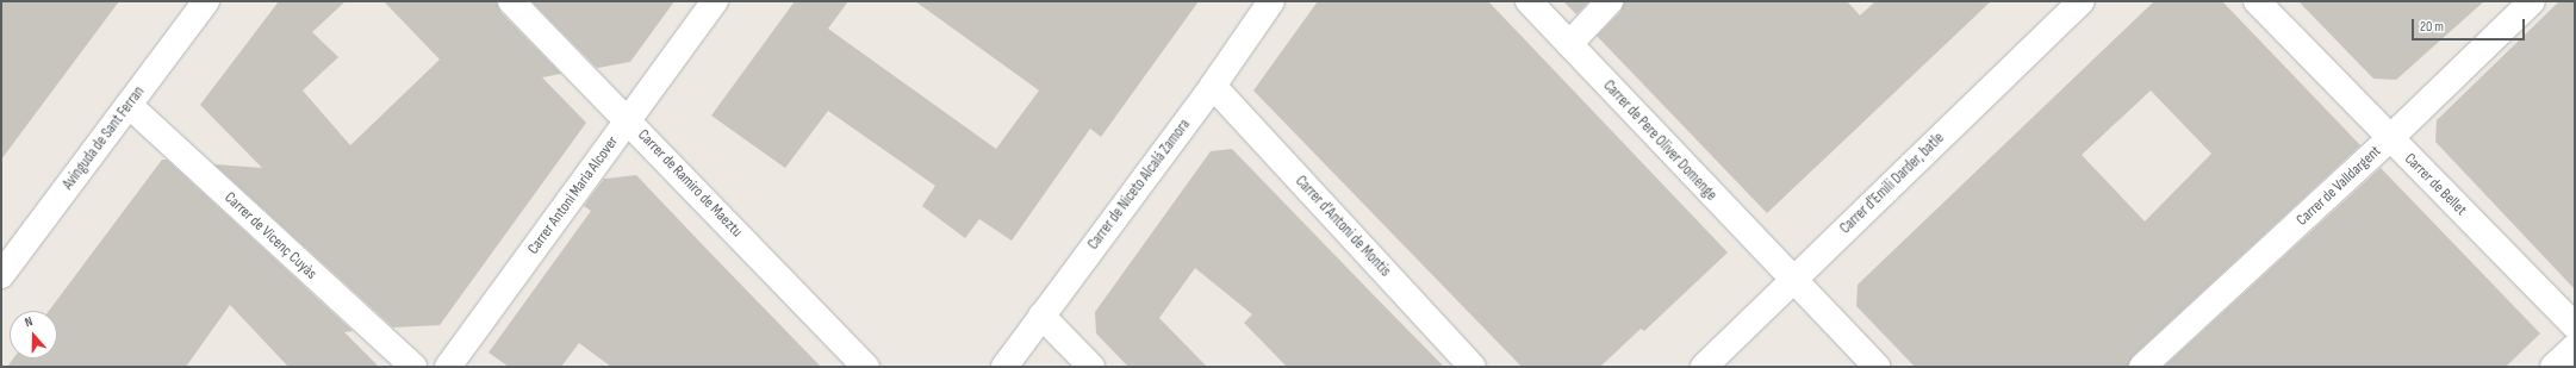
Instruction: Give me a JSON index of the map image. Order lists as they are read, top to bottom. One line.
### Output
{"streets":{"street":["Avinguda de Sant Ferran","Carrer de Pere Oliver Domenge","Carrer de Ramiro de Maeztu","Carrer d'Emili Darder, batle","Carrer de Niceto Alcalá Zamora","Carrer de Bellet","Carrer de Valldargent","Carrer Antoni Maria Alcover","Carrer d'Antoni de Montis","Carrer de Vicenç Cuyàs"]},"crossings":[["Avinguda de Sant Ferran","Carrer de Vicenç Cuyàs"],["Carrer de Pere Oliver Domenge","Carrer d'Emili Darder, batle"],["Carrer de Ramiro de Maeztu","Carrer Antoni Maria Alcover"],["Carrer de Niceto Alcalá Zamora","Carrer d'Antoni de Montis"],["Carrer de Bellet","Carrer de Valldargent"]],"scale_bar":"20 m","north":"top"}
